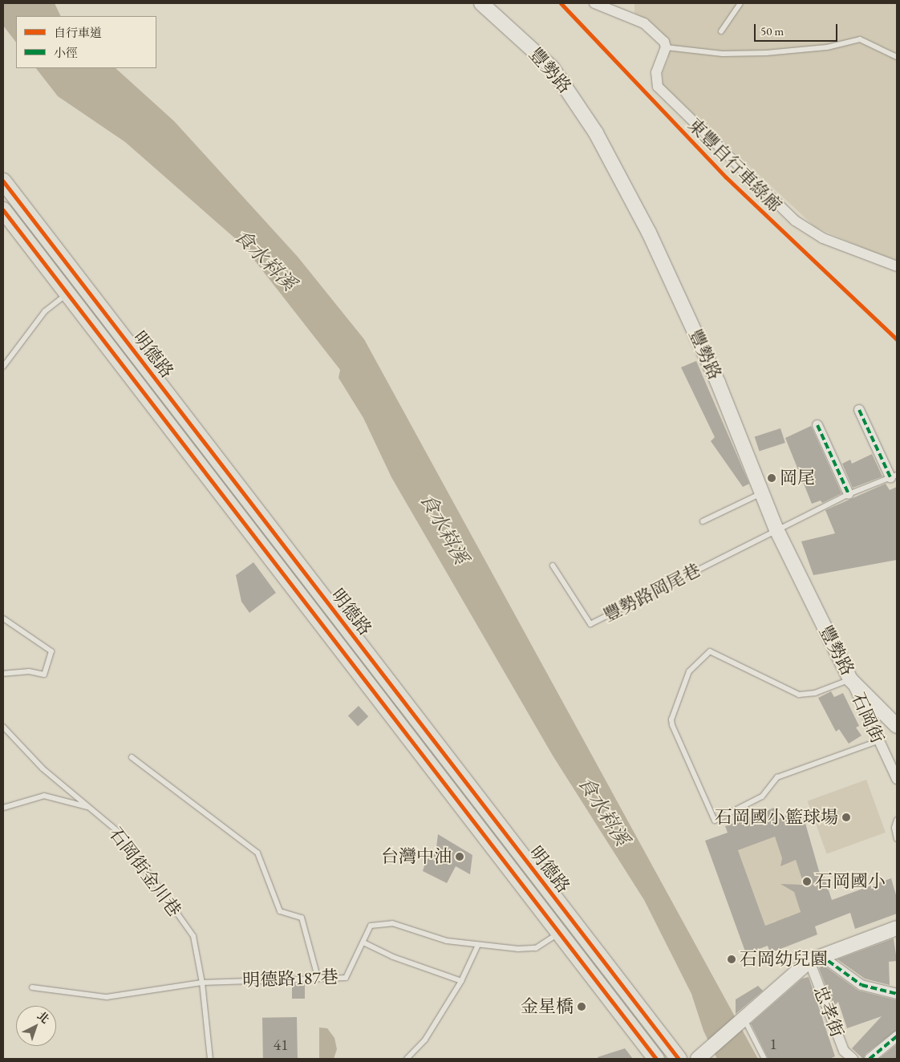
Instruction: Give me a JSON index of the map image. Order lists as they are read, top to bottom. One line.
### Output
{"streets":{"main road":["明德路"],"street":["豐勢路","石岡街","忠孝街"],"lane":["豐勢路岡尾巷","石岡街金川巷","明德路187巷"],"cycle path":["東豐自行車綠廊"]},"crossings":[["豐勢路","豐勢路岡尾巷"],["豐勢路","石岡街"],["明德路","明德路187巷"],["石岡街金川巷","明德路187巷"]],"water":["食水嵙溪"],"places":["岡尾","石岡國小籃球場","台灣中油","石岡國小","石岡幼兒園","金星橋"],"house_numbers":["1","41"],"legend":["自行車道","小徑"],"scale_bar":"50 m","north":"top right"}
